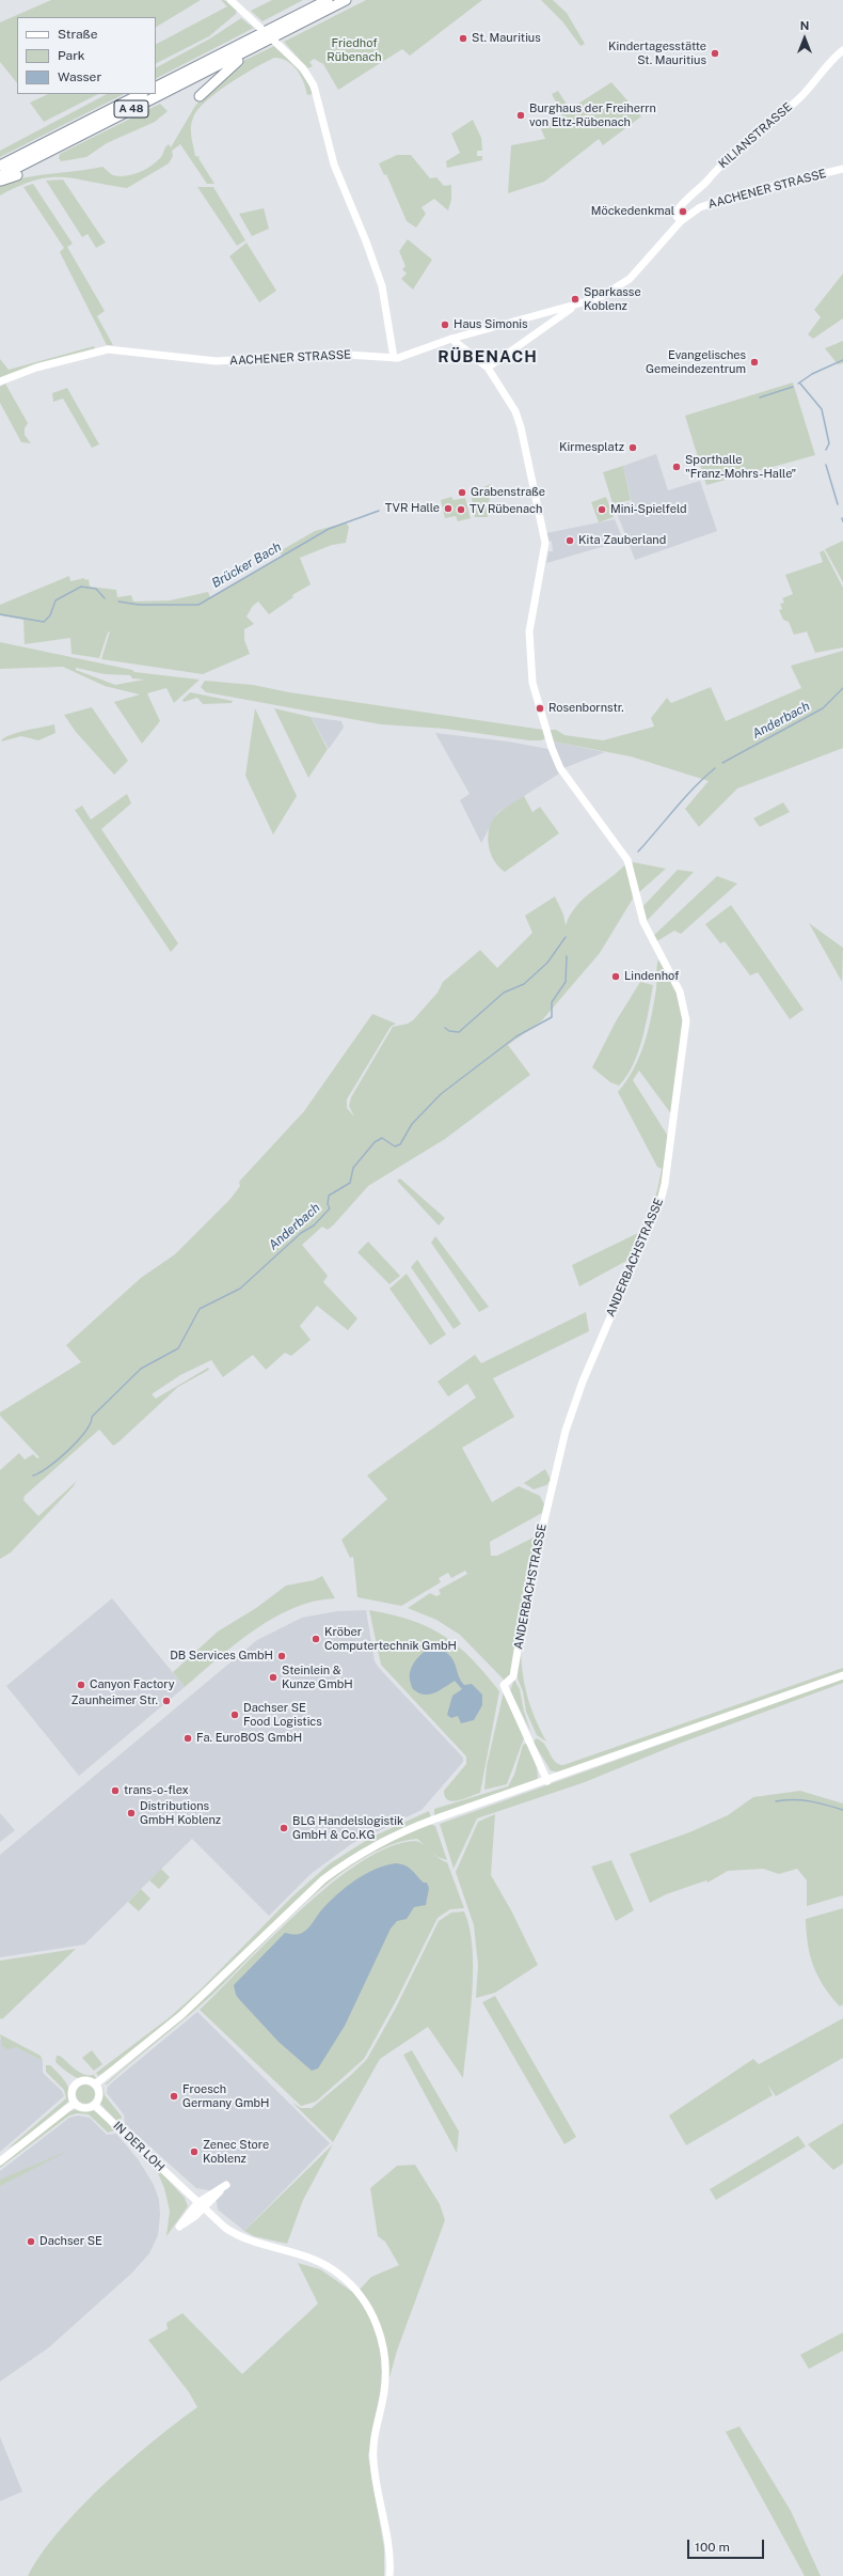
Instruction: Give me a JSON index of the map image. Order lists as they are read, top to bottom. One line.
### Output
{"streets":{"highway":["A 48"],"main road":["KILIANSTRASSE","AACHENER STRASSE","ANDERBACHSTRASSE","IN DER LOH"]},"crossings":[["KILIANSTRASSE","AACHENER STRASSE"]],"districts":["RÜBENACH"],"water":["Brücker Bach","Anderbach"],"parks":["Friedhof Rübenach"],"places":["St. Mauritius","Kindertagesstätte St. Mauritius","Burghaus der Freiherrn von Eltz-Rübenach","Möckedenkmal","Sparkasse Koblenz","Haus Simonis","Evangelisches Gemeindezentrum","Kirmesplatz","Sporthalle \"Franz-Mohrs-Halle\"","Grabenstraße","TVR Halle","TV Rübenach","Mini-Spielfeld","Kita Zauberland","Rosenbornstr.","Lindenhof","Kröber Computertechnik GmbH","DB Services GmbH","Steinlein & Kunze GmbH","Canyon Factory","Zaunheimer Str.","Dachser SE Food Logistics","Fa. EuroBOS GmbH","trans-o-flex","Distributions GmbH Koblenz","BLG Handelslogistik GmbH & Co.KG","Froesch Germany GmbH","Zenec Store Koblenz","Dachser SE"],"legend":["Straße","Park","Wasser"],"scale_bar":"100 m","north":"top"}
